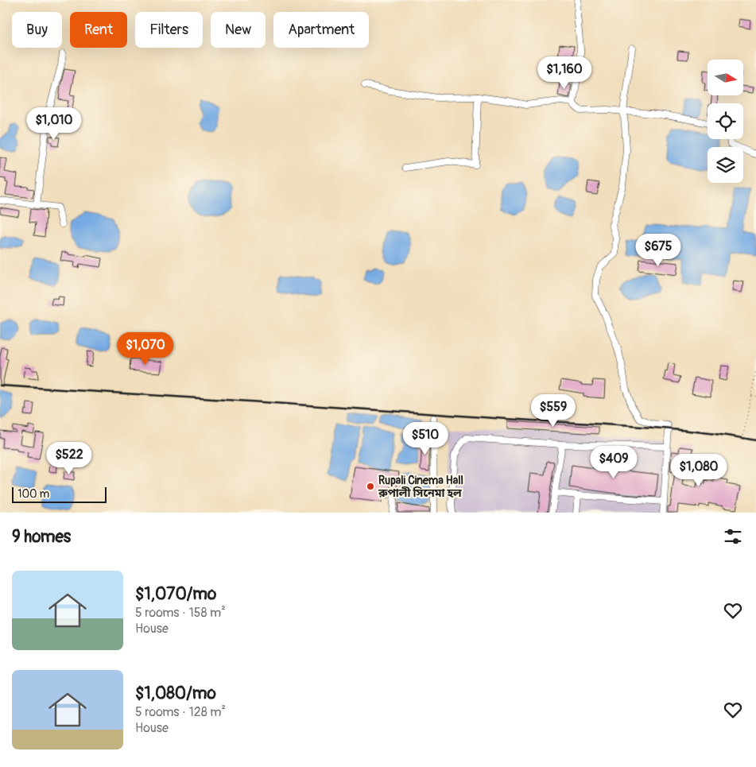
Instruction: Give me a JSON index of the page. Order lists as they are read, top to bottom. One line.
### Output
{"places":["Rupali Cinema Hall রুপালী সিনেমা হল"],"scale_bar":"100 m","north":"right","page":{"chip":["Buy","Rent","Filters","New","Apartment"],"price":["$1,160","$1,010","$675","$1,070","$559","$510","$522","$409","$1,080"],"scale":"100 m","heading":"9 homes","list":[{"name":"$1,070/mo","note":"5 rooms · 158 m² · House"},{"name":"$1,080/mo","note":"5 rooms · 128 m² · House"}]}}
